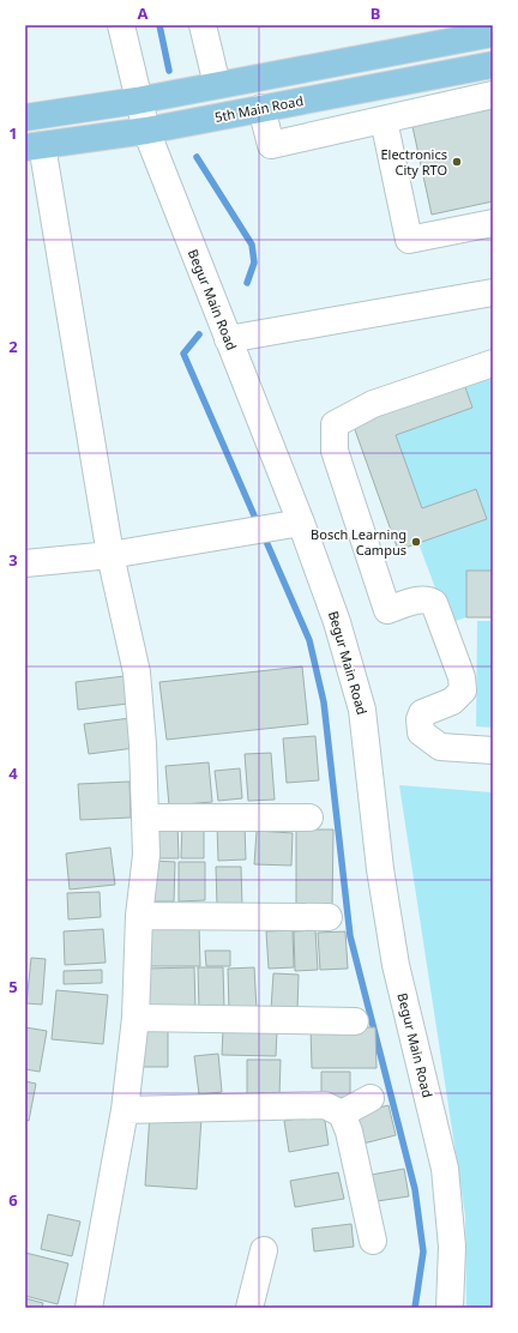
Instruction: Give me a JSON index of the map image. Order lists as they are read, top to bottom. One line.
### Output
{"streets":{"main road":["5th Main Road"],"street":["Begur Main Road"]},"crossings":[["5th Main Road","Begur Main Road"]],"places":["Electronics City RTO","Bosch Learning Campus"],"grid":{"columns":["A","B"],"rows":["1","2","3","4","5","6"]}}
